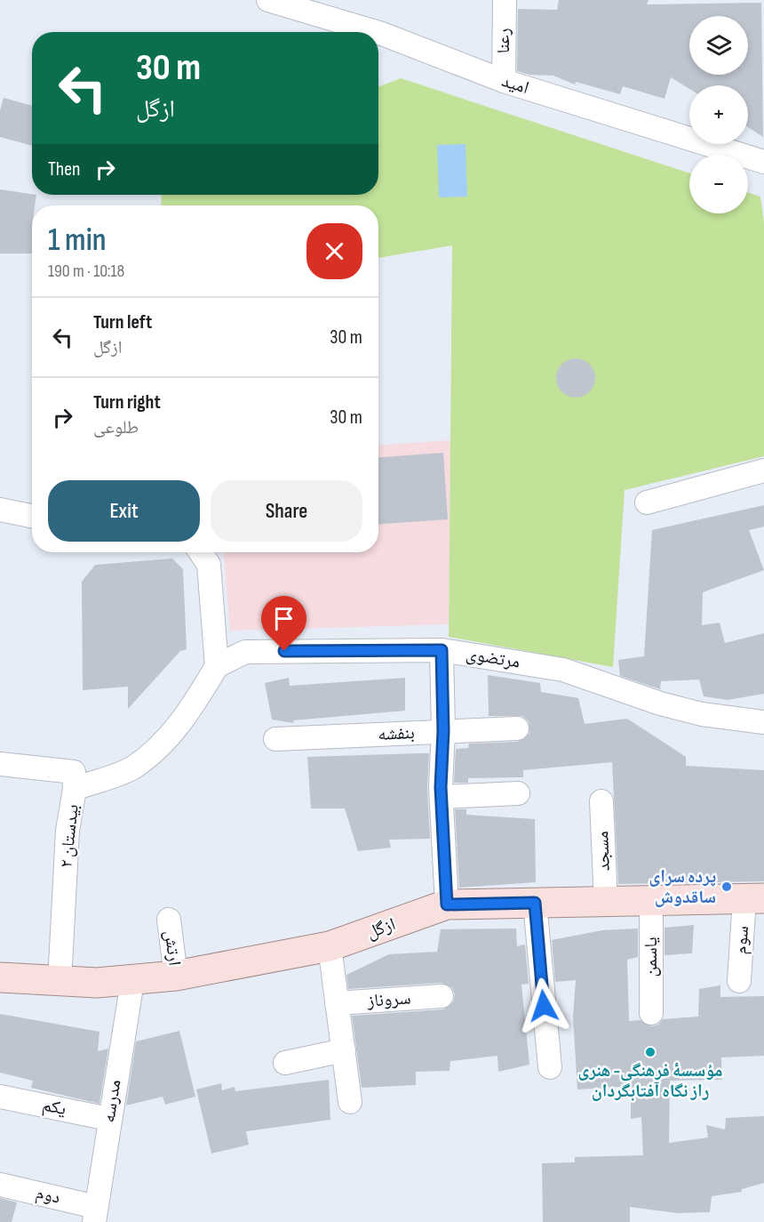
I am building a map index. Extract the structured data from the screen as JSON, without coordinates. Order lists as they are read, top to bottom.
{
  "streets": {
    "main road": ["ازگل"],
    "street": [
      "رعنا",
      "امید",
      "مرتضوی",
      "بنفشه",
      "بیدستان ۲",
      "مسجد",
      "سوم",
      "ارتش",
      "یاسمن",
      "سروناز",
      "مدرسه",
      "یکم",
      "دوم"
    ]
  },
  "crossings": [
    ["رعنا", "امید"],
    ["مرتضوی", "بیدستان ۲"],
    ["بیدستان ۲", "ازگل"],
    ["مسجد", "ازگل"],
    ["ازگل", "سوم"],
    ["ازگل", "ارتش"],
    ["ازگل", "یاسمن"],
    ["ازگل", "مدرسه"],
    ["مدرسه", "یکم"],
    ["مدرسه", "دوم"]
  ],
  "places": ["پرده سرای ساقدوش", "مؤسسۀ فرهنگی- هنری راز نگاه آفتابگردان"],
  "page": {
    "map_buttons": ["+", "−"],
    "turn": ["30 m", "ازگل"],
    "then": "Then",
    "heading": ["1 min", "190 m · 10:18"],
    "list": [
      {
        "name": "Turn left",
        "note": "ازگل",
        "value": "30 m"
      },
      {
        "name": "Turn right",
        "note": "طلوعی",
        "value": "30 m"
      }
    ],
    "buttons": ["Exit", "Share"]
  }
}
